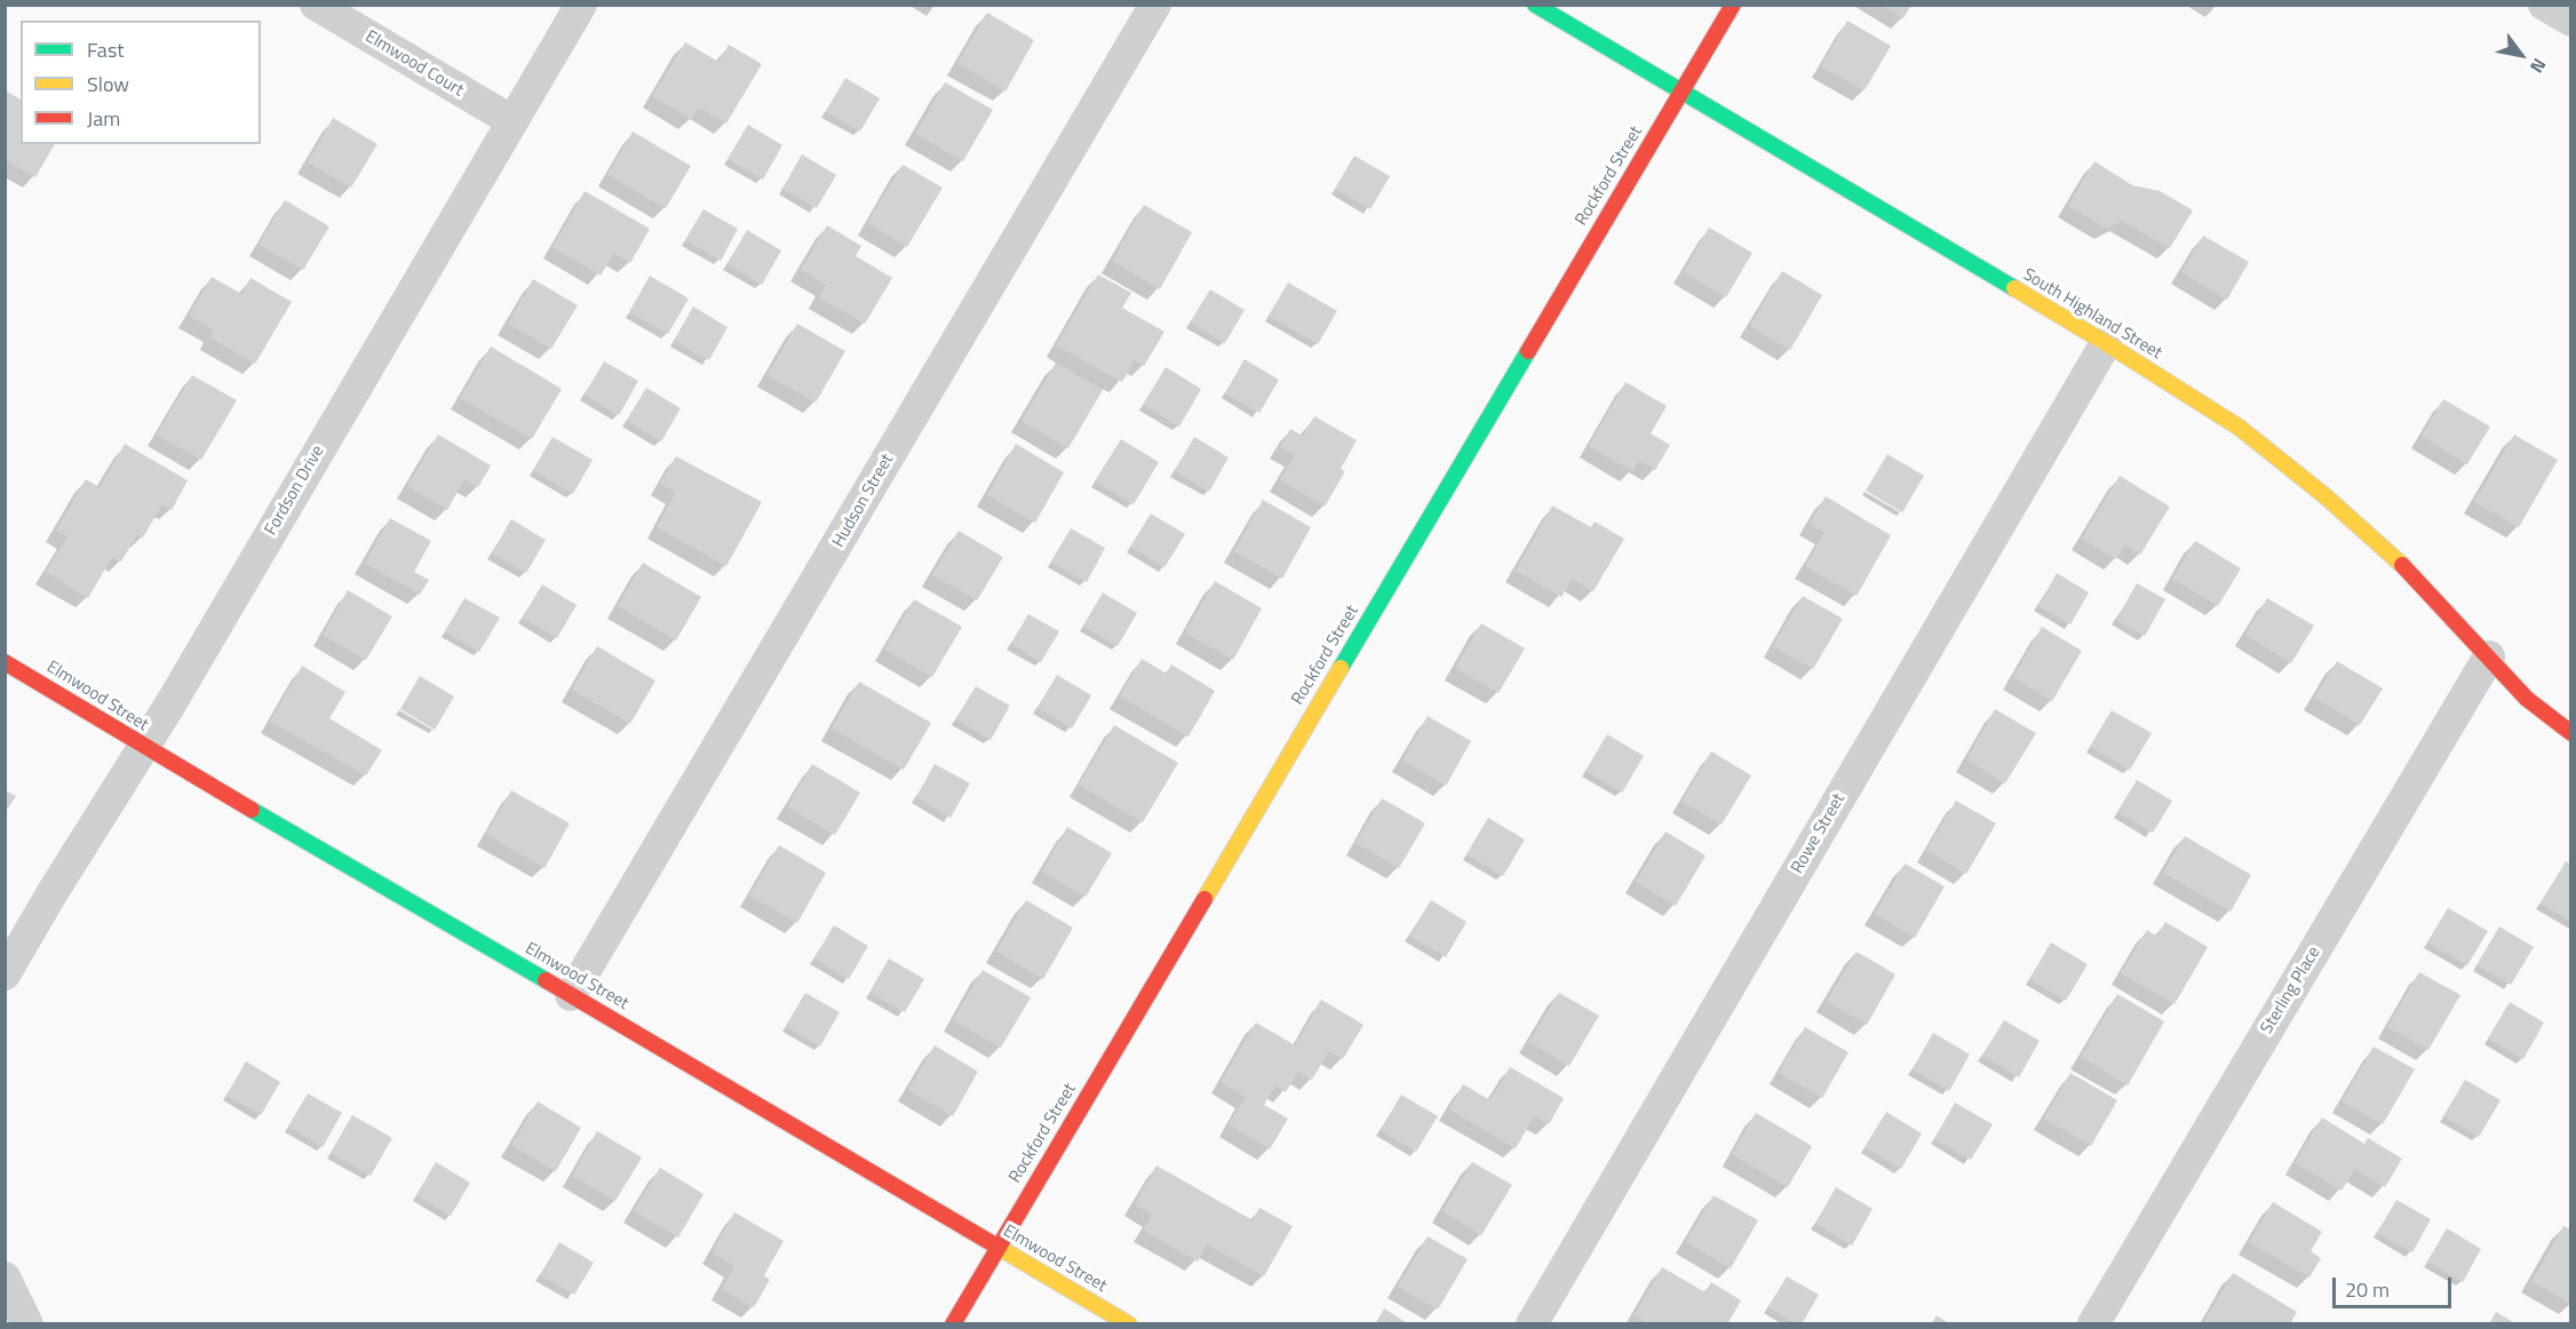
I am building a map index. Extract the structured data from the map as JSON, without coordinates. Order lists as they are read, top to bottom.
{
  "streets": {
    "street": [
      "Elmwood Court",
      "Rockford Street",
      "South Highland Street",
      "Fordson Drive",
      "Hudson Street",
      "Elmwood Street",
      "Rowe Street",
      "Sterling Place"
    ]
  },
  "crossings": [
    ["Elmwood Court", "Fordson Drive"],
    ["Rockford Street", "South Highland Street"],
    ["Rockford Street", "Elmwood Street"],
    ["South Highland Street", "Rowe Street"],
    ["South Highland Street", "Sterling Place"],
    ["Fordson Drive", "Elmwood Street"],
    ["Hudson Street", "Elmwood Street"]
  ],
  "legend": ["Fast", "Slow", "Jam"],
  "scale_bar": "20 m",
  "north": "bottom right"
}
